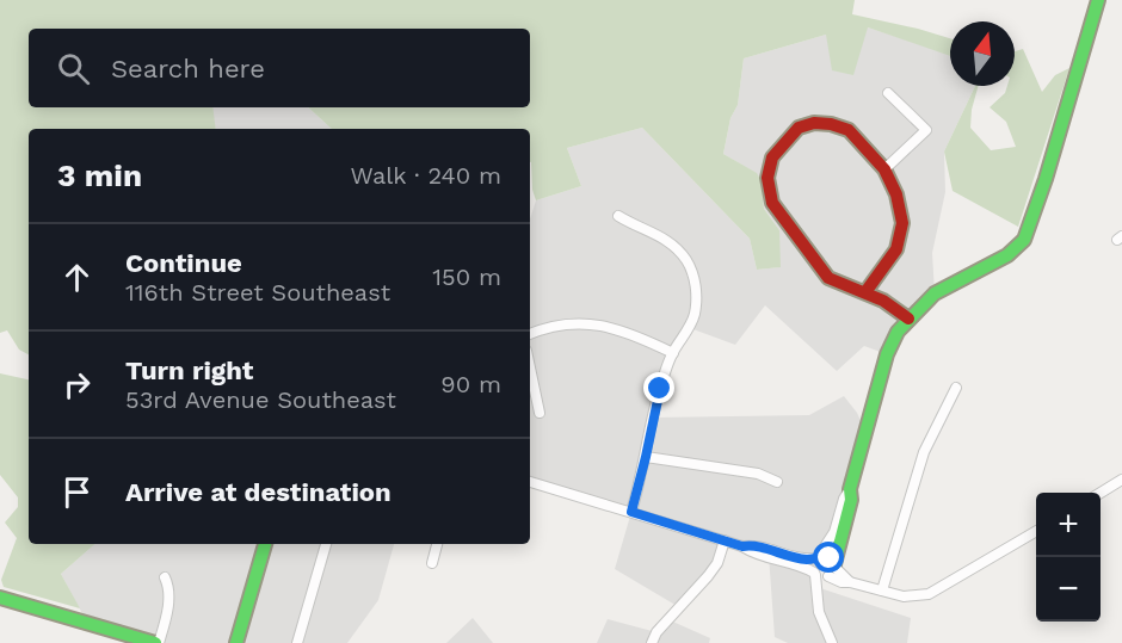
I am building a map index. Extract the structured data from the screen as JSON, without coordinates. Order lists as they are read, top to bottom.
{
  "north": "top",
  "page": {
    "search": "Search here",
    "heading": ["3 min", "Walk · 240 m"],
    "list": [
      ["Continue", "116th Street Southeast", "150 m"],
      ["Turn right", "53rd Avenue Southeast", "90 m"],
      "Arrive at destination"
    ],
    "map_buttons": ["+", "−"]
  }
}
